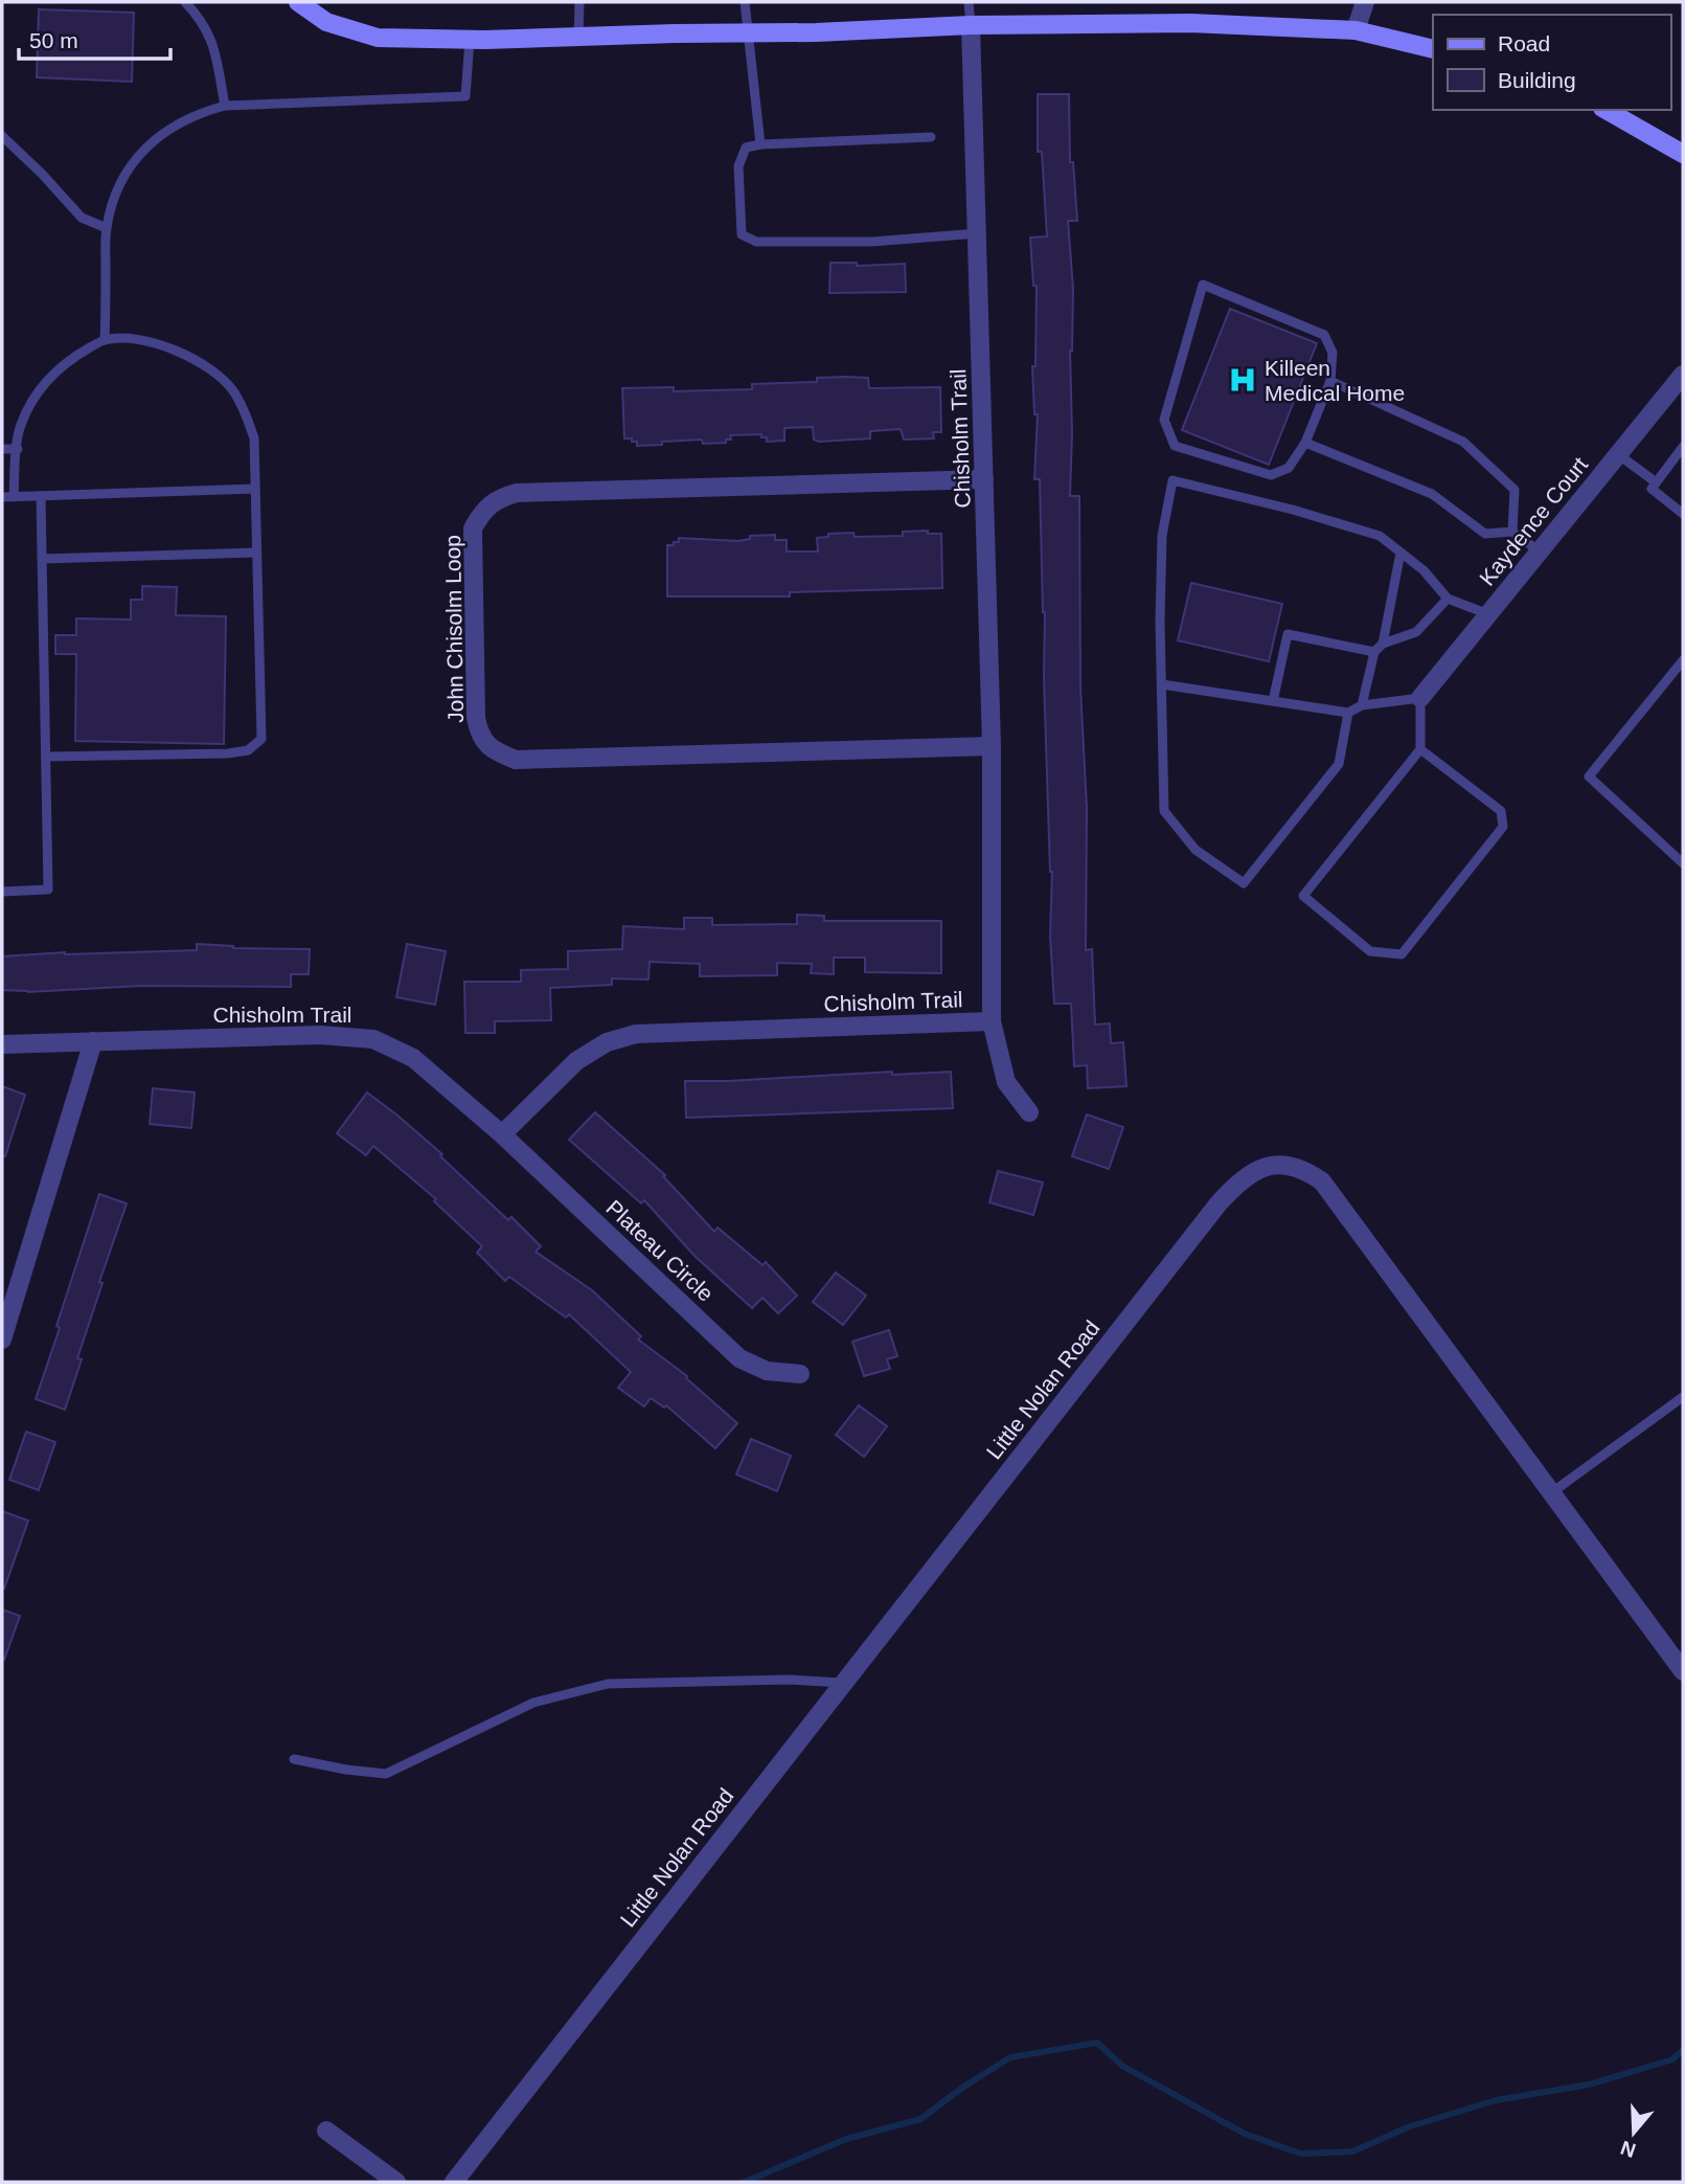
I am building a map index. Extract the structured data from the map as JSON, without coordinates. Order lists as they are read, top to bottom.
{
  "streets": {
    "street": [
      "Chisholm Trail",
      "Kaydence Court",
      "John Chisolm Loop",
      "Plateau Circle",
      "Little Nolan Road"
    ]
  },
  "crossings": [
    ["Chisholm Trail", "John Chisolm Loop"],
    ["Chisholm Trail", "Plateau Circle"]
  ],
  "places": {
    "hospital": ["Killeen Medical Home"]
  },
  "legend": ["Road", "Building"],
  "scale_bar": "50 m",
  "north": "bottom"
}
